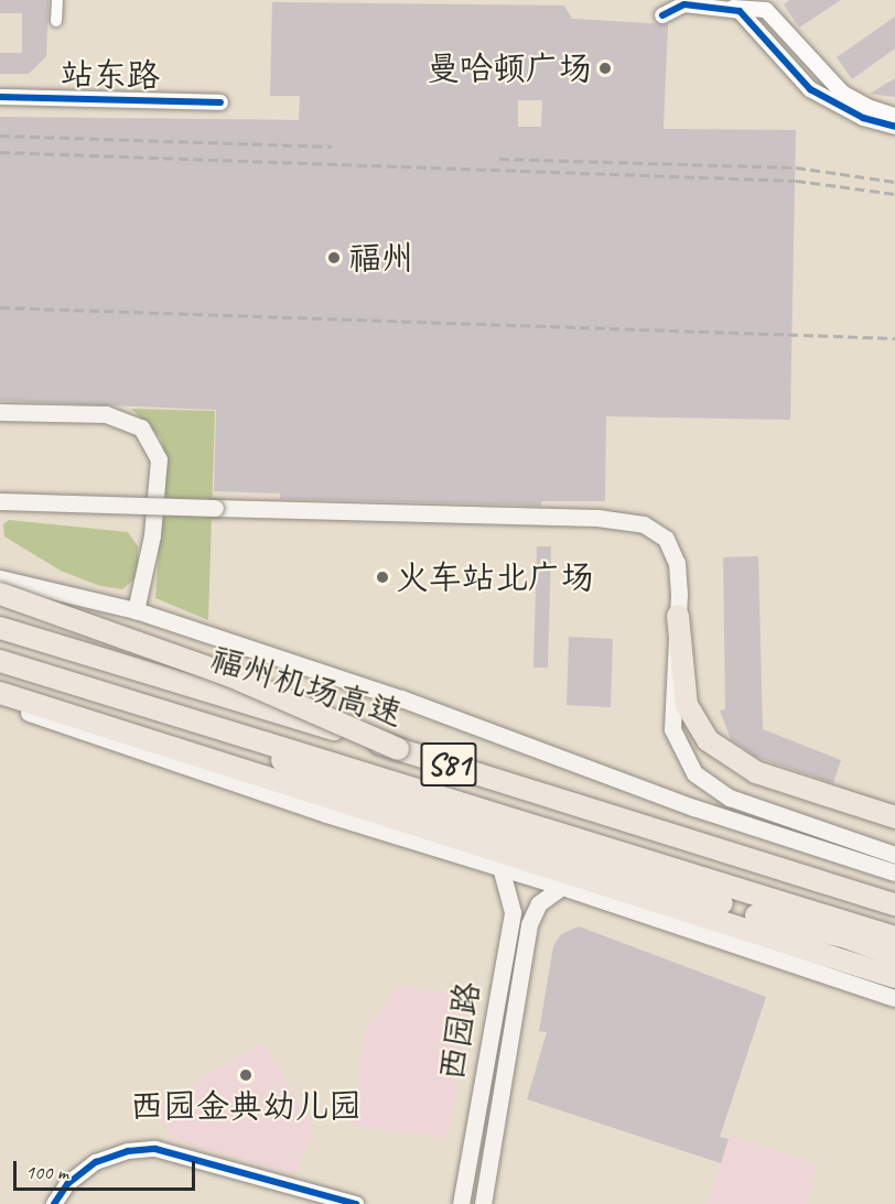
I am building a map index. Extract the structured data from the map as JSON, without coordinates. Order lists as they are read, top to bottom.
{
  "streets": {
    "highway": ["福州机场高速", "S81"],
    "main road": ["西园路"],
    "street": ["站东路"]
  },
  "places": [
    "曼哈顿广场",
    "福州",
    "火车站北广场",
    "西园金典幼儿园"
  ],
  "scale_bar": "100 m"
}
